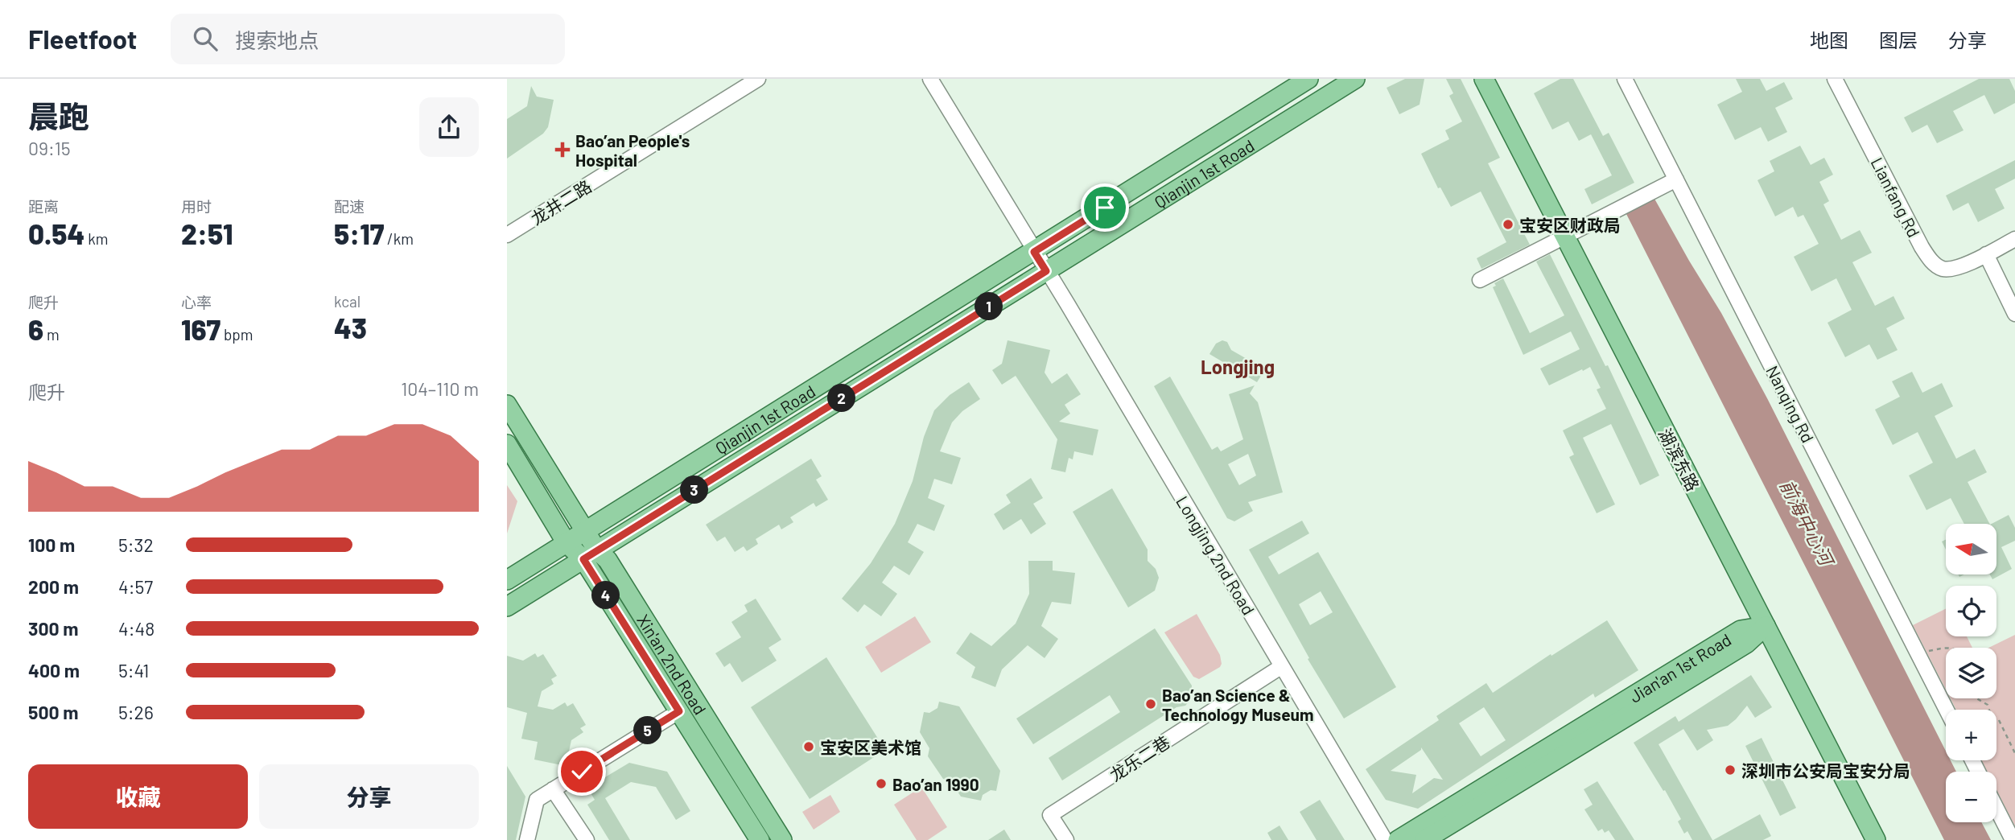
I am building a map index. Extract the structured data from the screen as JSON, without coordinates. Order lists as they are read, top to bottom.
{
  "streets": {
    "main road": [
      "Qianjin 1st Road",
      "湖滨东路",
      "Xin'an 2nd Road",
      "Jian'an 1st Road"
    ],
    "street": [
      "Lianfang Rd",
      "龙井二路",
      "Nanqing Rd",
      "Longjing 2nd Road",
      "龙乐二巷"
    ]
  },
  "crossings": [
    ["Qianjin 1st Road", "Longjing 2nd Road"],
    ["Qianjin 1st Road", "Xin'an 2nd Road"],
    ["湖滨东路", "Jian'an 1st Road"],
    ["Longjing 2nd Road", "龙乐二巷"]
  ],
  "districts": ["Longjing"],
  "water": ["前海中心河"],
  "places": {
    "health": ["Bao’an People's Hospital"],
    "other": [
      "宝安区财政局",
      "Bao’an Science & Technology Museum",
      "宝安区美术馆",
      "深圳市公安局宝安分局",
      "Bao’an 1990"
    ]
  },
  "north": "left",
  "page": {
    "header": "Fleetfoot",
    "search": "搜索地点",
    "nav": ["地图", "图层", "分享"],
    "heading": ["晨跑", "09:15"],
    "stats": [
      ["距离", "0.54 km"],
      ["用时", "2:51"],
      ["配速", "5:17 /km"],
      ["爬升", "6 m"],
      ["心率", "167 bpm"],
      ["kcal", "43"]
    ],
    "pins": [
      "1",
      "2",
      "3",
      "4",
      "5"
    ],
    "chart": ["爬升", "104–110 m"],
    "list": [
      {
        "name": "100 m",
        "note": "5:32"
      },
      {
        "name": "200 m",
        "note": "4:57"
      },
      {
        "name": "300 m",
        "note": "4:48"
      },
      {
        "name": "400 m",
        "note": "5:41"
      },
      {
        "name": "500 m",
        "note": "5:26"
      }
    ],
    "map_buttons": ["+", "−"],
    "buttons": ["收藏", "分享"]
  }
}
